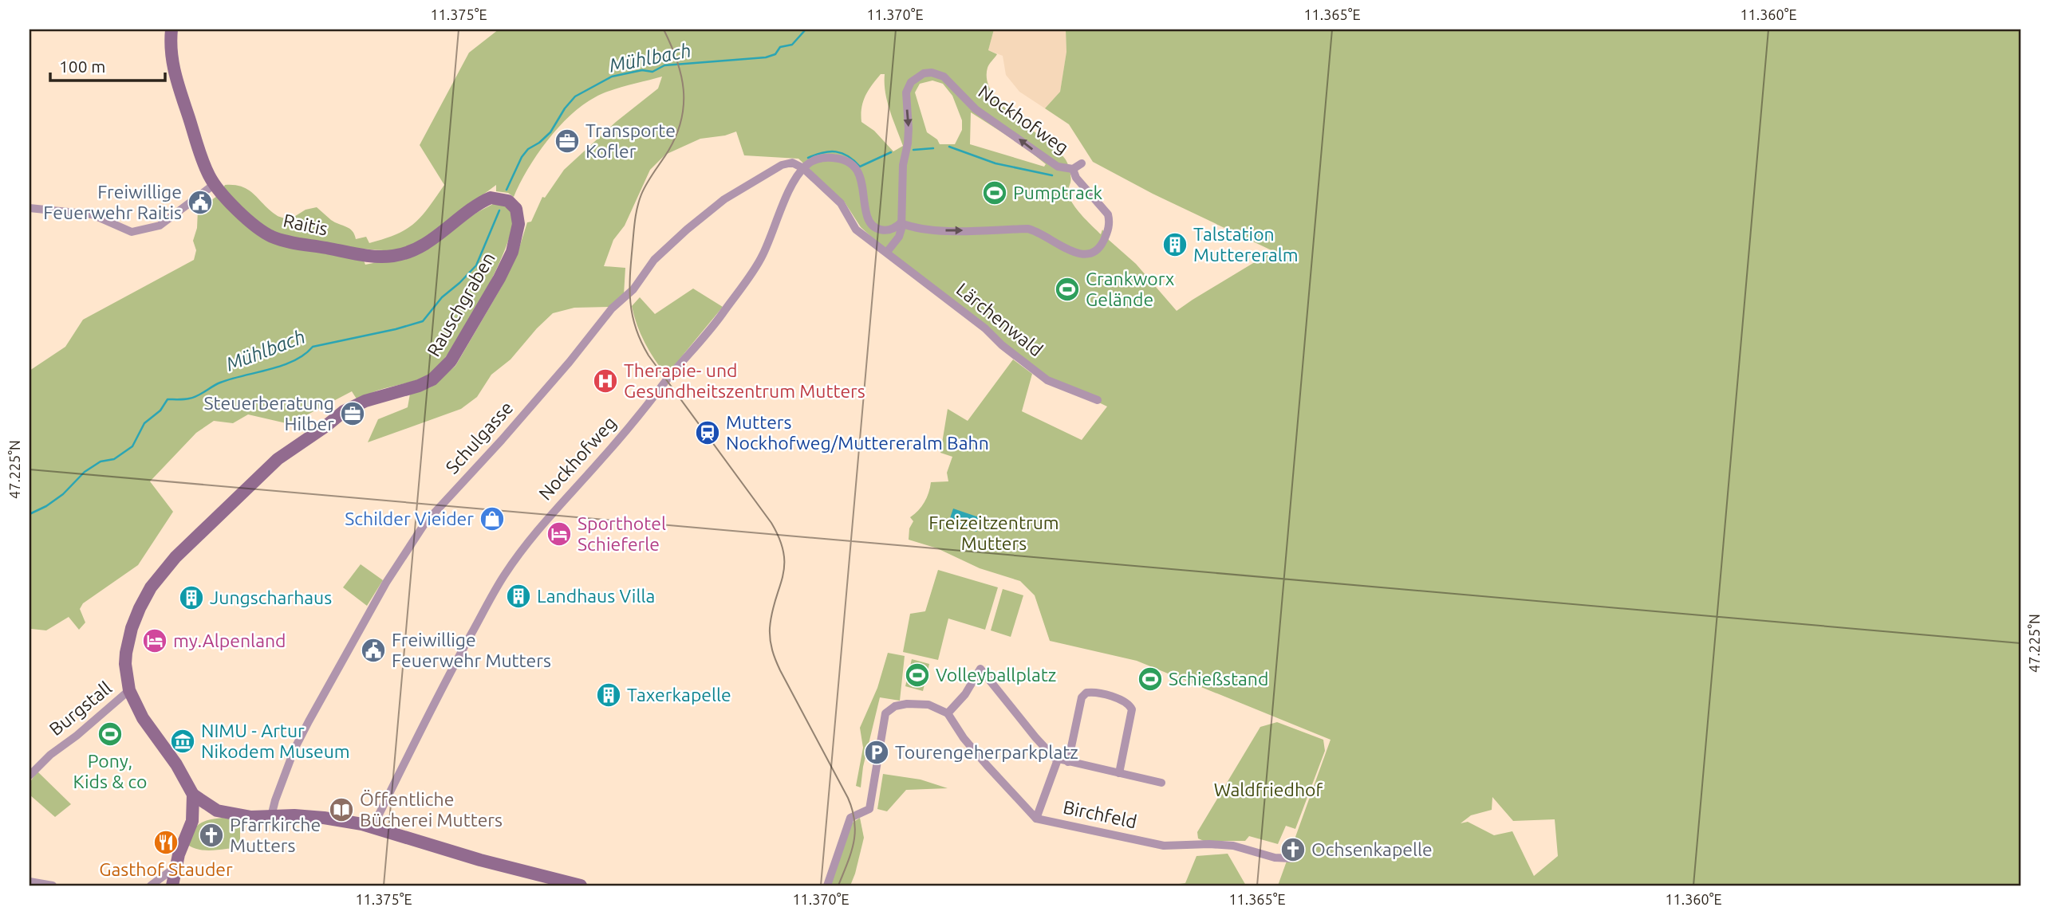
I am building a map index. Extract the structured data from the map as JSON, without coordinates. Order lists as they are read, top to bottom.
{
  "streets": {
    "street": [
      "Nockhofweg",
      "Raitis",
      "Rauschgraben",
      "Lärchenwald",
      "Schulgasse",
      "Burgstall",
      "Birchfeld"
    ]
  },
  "crossings": [
    ["Nockhofweg", "Lärchenwald"],
    ["Nockhofweg", "Schulgasse"],
    ["Raitis", "Rauschgraben"],
    ["Rauschgraben", "Burgstall"],
    ["Lärchenwald", "Schulgasse"]
  ],
  "water": ["Mühlbach"],
  "parks": ["Freizeitzentrum Mutters", "Waldfriedhof"],
  "places": {
    "office": ["Transporte Kofler", "Steuerberatung Hilber"],
    "sports": [
      "Pumptrack",
      "Crankworx Gelände",
      "Volleyballplatz",
      "Schießstand",
      "Pony, Kids & co"
    ],
    "public building": ["Freiwillige Feuerwehr Raitis", "Freiwillige Feuerwehr Mutters"],
    "building": [
      "Talstation Muttereralm",
      "Landhaus Villa",
      "Jungscharhaus",
      "Taxerkapelle"
    ],
    "hospital": ["Therapie- und Gesundheitszentrum Mutters"],
    "station": ["Mutters Nockhofweg/Muttereralm Bahn"],
    "shop": ["Schilder Vieider"],
    "hotel": ["Sporthotel Schieferle", "my.Alpenland"],
    "museum": ["NIMU - Artur Nikodem Museum"],
    "parking": ["Tourengeherparkplatz"],
    "library": ["Öffentliche Bücherei Mutters"],
    "church": ["Pfarrkirche Mutters", "Ochsenkapelle"],
    "restaurant": ["Gasthof Stauder"]
  },
  "scale_bar": "100 m",
  "coordinates": [
    "11.375°E",
    "11.370°E",
    "11.365°E",
    "11.360°E",
    "47.225°N"
  ]
}
